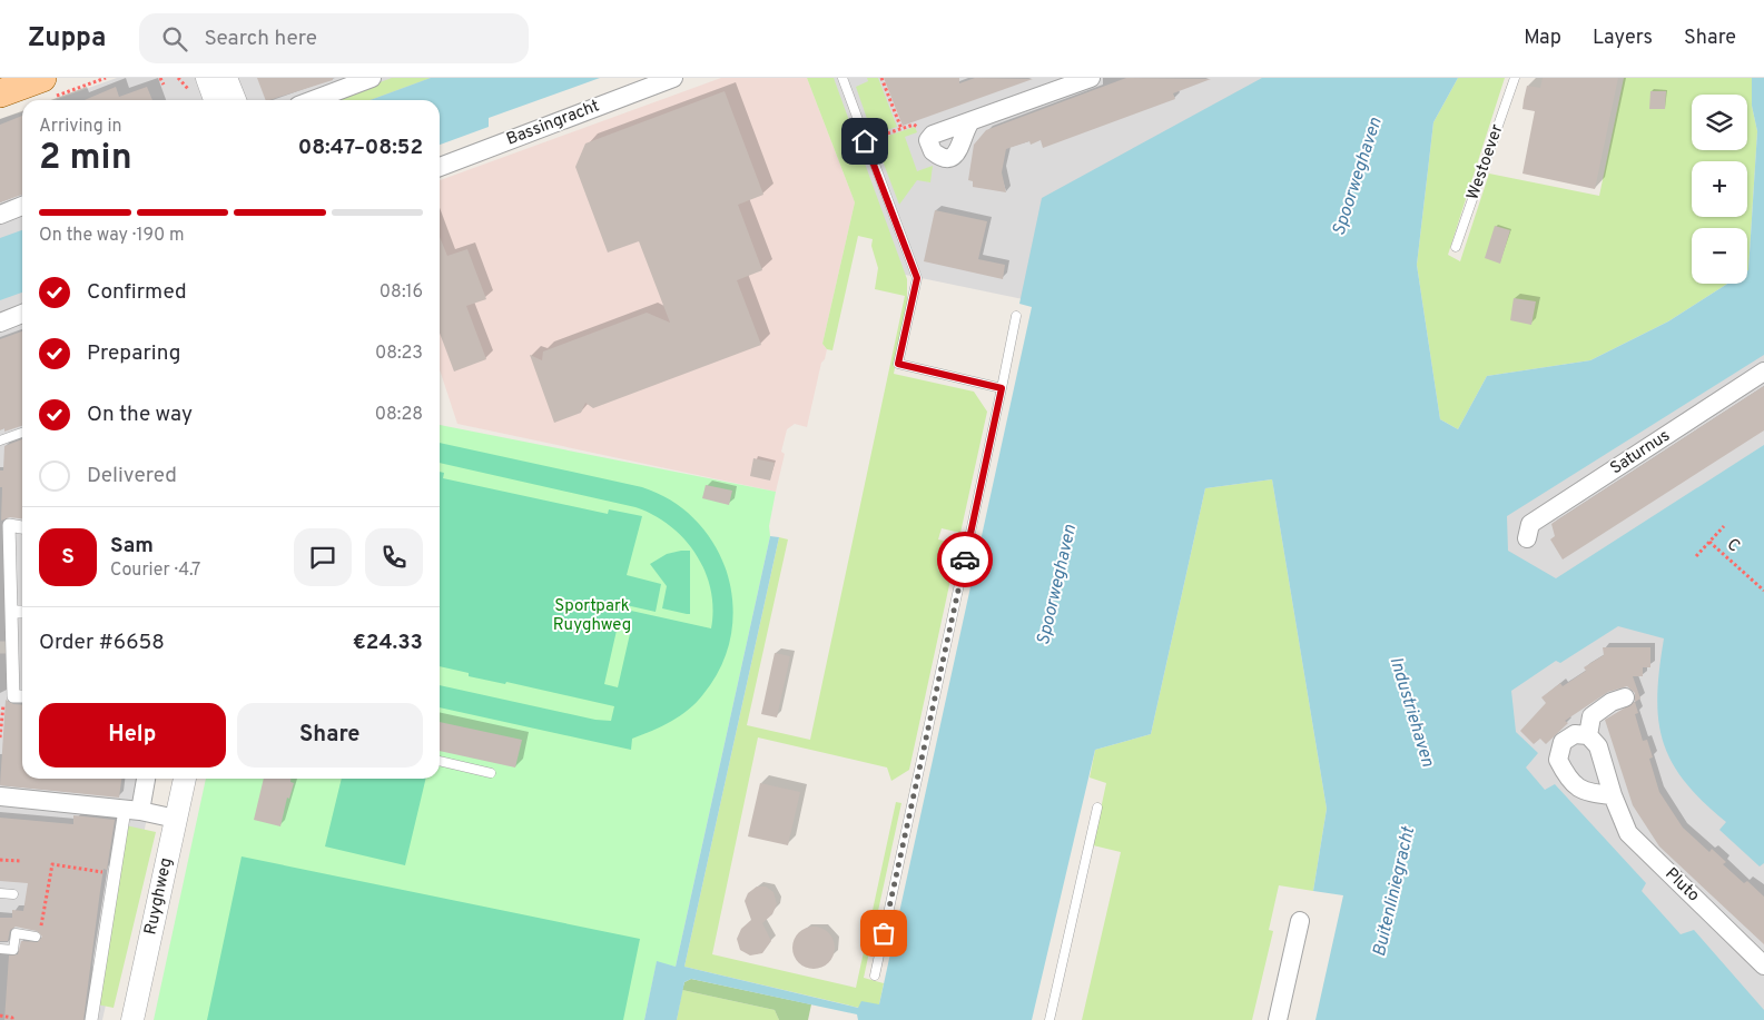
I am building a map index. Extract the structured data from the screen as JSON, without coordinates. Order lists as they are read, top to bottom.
{
  "streets": {
    "street": [
      "Bassingracht",
      "Saturnus",
      "Pluto",
      "Ruyghweg"
    ],
    "lane": ["Westoever"],
    "path": ["C"]
  },
  "water": ["Spoorweghaven", "Industriehaven", "Buitenliniegracht"],
  "parks": ["Sportpark Ruyghweg"],
  "page": {
    "header": "Zuppa",
    "search": "Search here",
    "nav": ["Map", "Layers", "Share"],
    "map_buttons": ["+", "−"],
    "heading": ["2 min", "Arriving in", "08:47–08:52"],
    "panel": [
      "Sam",
      "Courier · 4.7",
      "Order #6658",
      "€24.33"
    ],
    "bar": "On the way · 190 m",
    "list": [
      ["Confirmed", "08:16"],
      ["Preparing", "08:23"],
      ["On the way", "08:28"],
      "Delivered"
    ],
    "round": "S",
    "buttons": ["Help", "Share"]
  }
}
